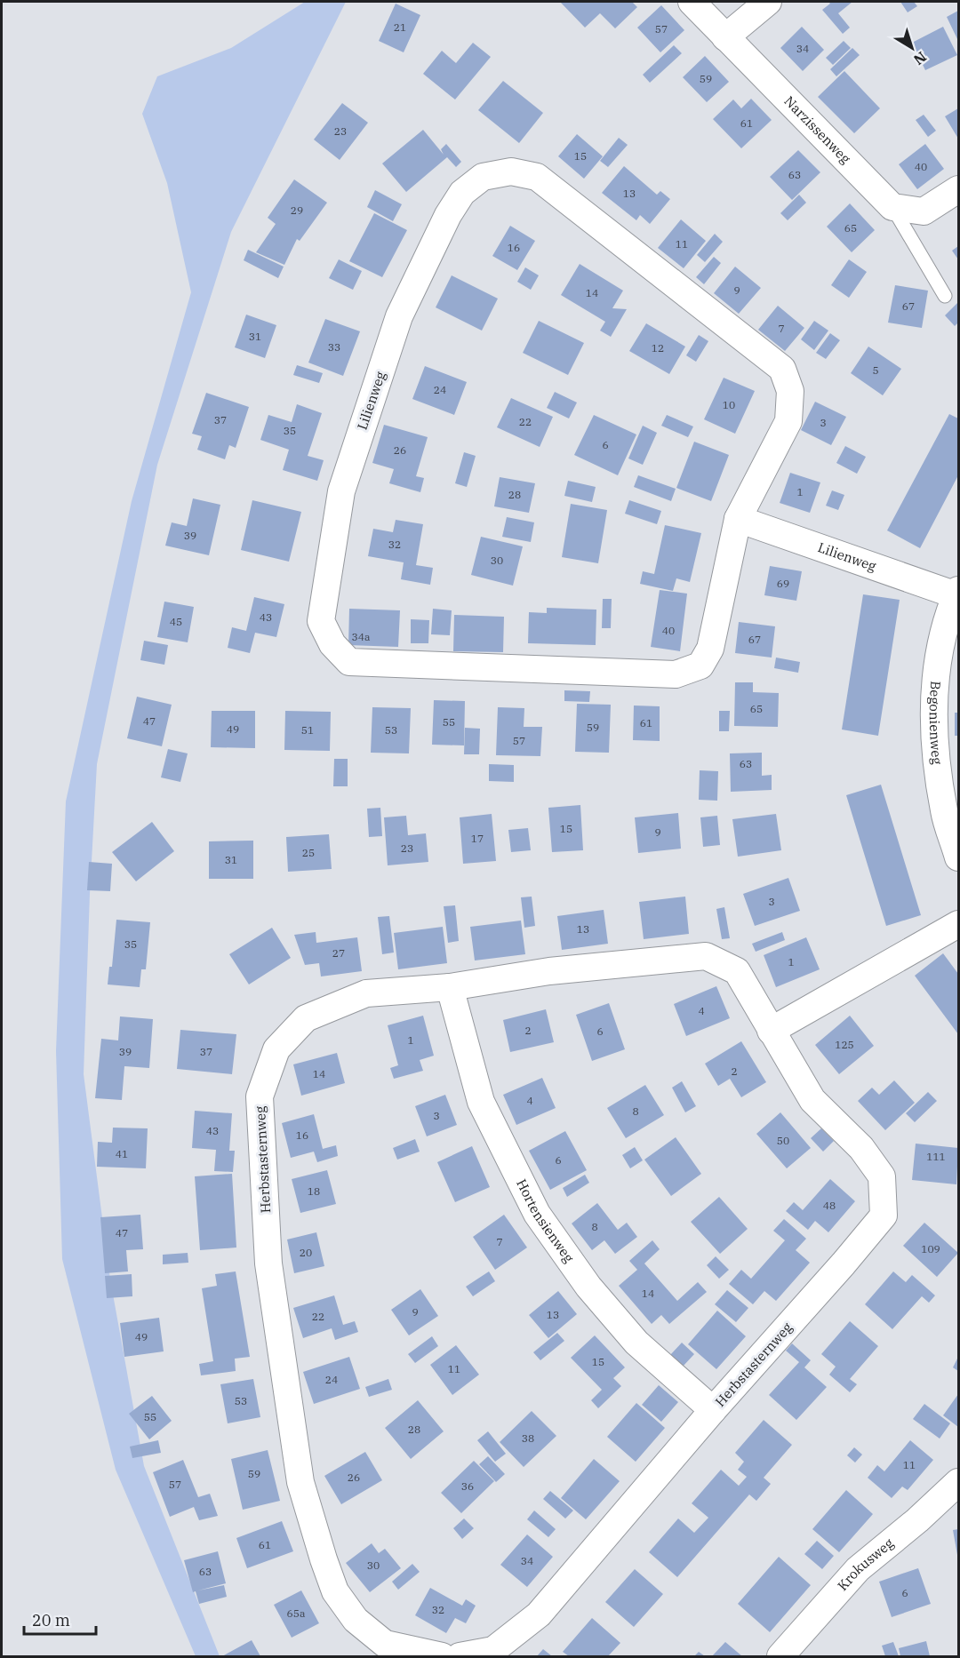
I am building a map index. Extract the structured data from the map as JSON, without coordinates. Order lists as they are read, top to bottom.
{
  "streets": {
    "street": [
      "Narzissenweg",
      "Lilienweg",
      "Begonienweg",
      "Herbstasternweg",
      "Hortensienweg",
      "Krokusweg"
    ]
  },
  "crossings": [
    ["Lilienweg", "Begonienweg"],
    ["Herbstasternweg", "Hortensienweg"]
  ],
  "house_numbers": [
    "21",
    "57",
    "34",
    "59",
    "61",
    "23",
    "15",
    "40",
    "63",
    "13",
    "29",
    "65",
    "11",
    "16",
    "9",
    "14",
    "67",
    "7",
    "31",
    "33",
    "12",
    "5",
    "24",
    "10",
    "37",
    "22",
    "3",
    "35",
    "6",
    "26",
    "1",
    "28",
    "39",
    "32",
    "30",
    "69",
    "43",
    "45",
    "40",
    "34a",
    "67",
    "65",
    "47",
    "55",
    "61",
    "59",
    "49",
    "51",
    "53",
    "57",
    "63",
    "15",
    "9",
    "17",
    "23",
    "25",
    "31",
    "3",
    "13",
    "35",
    "27",
    "1",
    "4",
    "2",
    "6",
    "1",
    "125",
    "39",
    "37",
    "2",
    "14",
    "4",
    "8",
    "3",
    "43",
    "16",
    "50",
    "41",
    "111",
    "6",
    "18",
    "48",
    "8",
    "47",
    "7",
    "109",
    "20",
    "14",
    "9",
    "13",
    "22",
    "49",
    "15",
    "11",
    "24",
    "53",
    "55",
    "28",
    "38",
    "11",
    "59",
    "26",
    "57",
    "36",
    "61",
    "34",
    "30",
    "63",
    "6",
    "32",
    "65a"
  ],
  "scale_bar": "20 m",
  "north": "bottom right"
}
